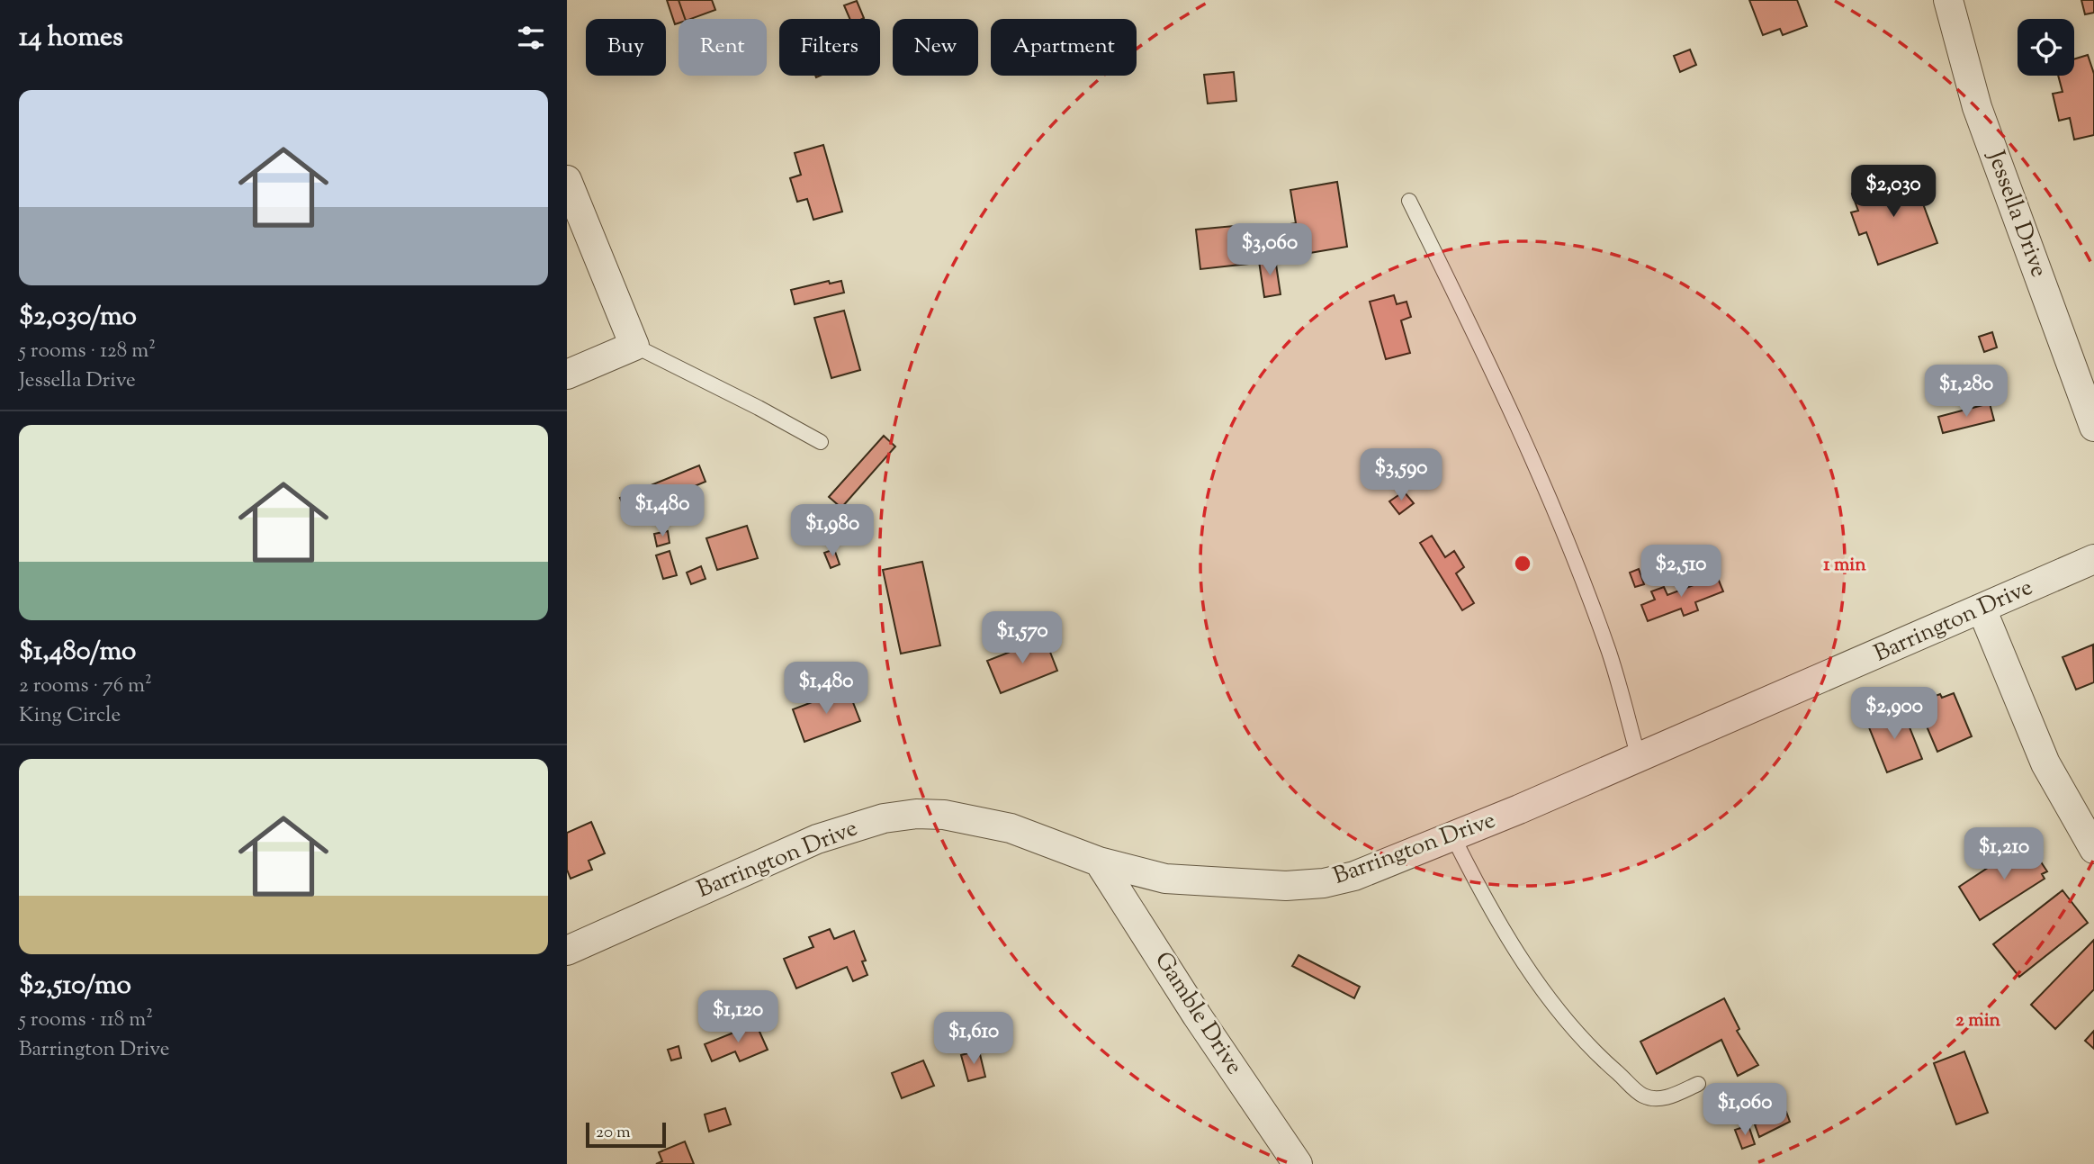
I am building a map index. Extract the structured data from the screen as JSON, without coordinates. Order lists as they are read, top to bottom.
{
  "streets": {
    "street": ["Jessella Drive", "Barrington Drive", "Gamble Drive"]
  },
  "crossings": [
    ["Barrington Drive", "Gamble Drive"]
  ],
  "scale_bar": "20 m",
  "page": {
    "heading": "14 homes",
    "chip": [
      "Buy",
      "Rent",
      "Filters",
      "New",
      "Apartment"
    ],
    "list": [
      {
        "name": "$2,030/mo",
        "note": "5 rooms · 128 m² · Jessella Drive"
      },
      {
        "name": "$1,480/mo",
        "note": "2 rooms · 76 m² · King Circle"
      },
      {
        "name": "$2,510/mo",
        "note": "5 rooms · 118 m² · Barrington Drive"
      }
    ],
    "price": [
      "$2,030",
      "$3,060",
      "$1,280",
      "$3,590",
      "$1,480",
      "$1,980",
      "$2,510",
      "$1,570",
      "$1,480",
      "$2,900",
      "$1,210",
      "$1,120",
      "$1,610",
      "$1,060"
    ],
    "scale": "20 m"
  },
  "rings": ["1 min", "2 min"]
}
